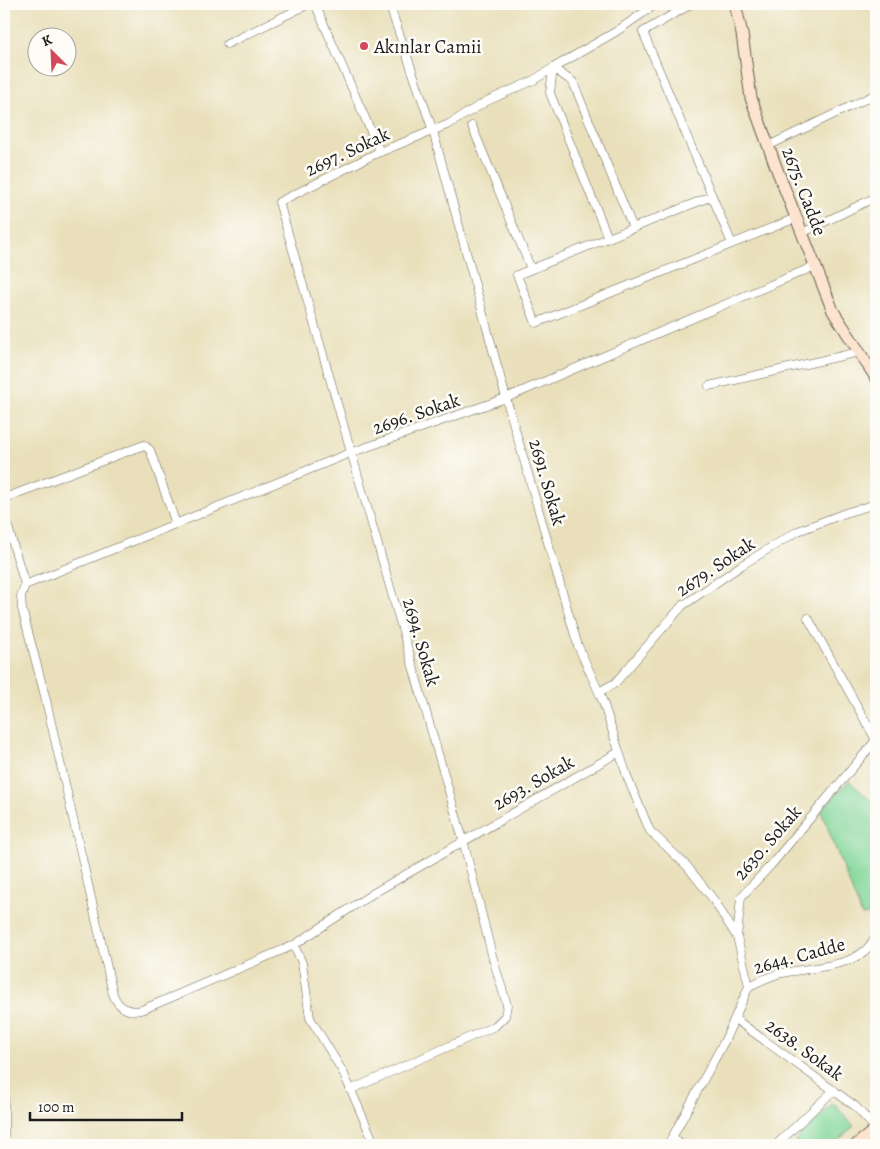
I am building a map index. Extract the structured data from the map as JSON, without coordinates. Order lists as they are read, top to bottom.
{
  "streets": {
    "street": [
      "2697. Sokak",
      "2675. Cadde",
      "2696. Sokak",
      "2691. Sokak",
      "2679. Sokak",
      "2694. Sokak",
      "2693. Sokak",
      "2630. Sokak",
      "2644. Cadde",
      "2638. Sokak"
    ]
  },
  "crossings": [
    ["2697. Sokak", "2696. Sokak"],
    ["2697. Sokak", "2691. Sokak"],
    ["2697. Sokak", "2694. Sokak"],
    ["2675. Cadde", "2696. Sokak"],
    ["2696. Sokak", "2691. Sokak"],
    ["2696. Sokak", "2694. Sokak"],
    ["2696. Sokak", "2693. Sokak"],
    ["2691. Sokak", "2679. Sokak"],
    ["2691. Sokak", "2693. Sokak"],
    ["2691. Sokak", "2630. Sokak"],
    ["2694. Sokak", "2693. Sokak"],
    ["2630. Sokak", "2644. Cadde"]
  ],
  "places": ["Akınlar Camii"],
  "scale_bar": "100 m",
  "north": "top left"
}
